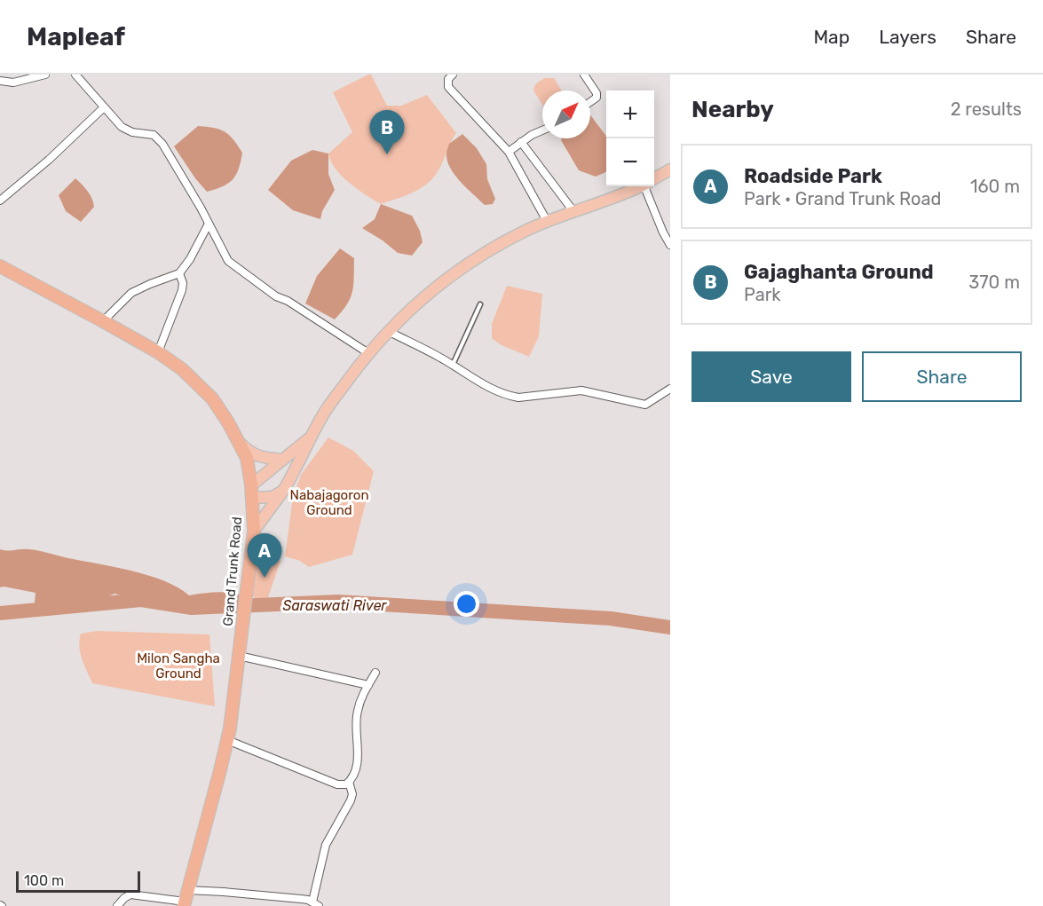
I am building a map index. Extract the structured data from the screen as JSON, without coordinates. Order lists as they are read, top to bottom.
{
  "streets": {
    "highway": ["Grand Trunk Road"]
  },
  "water": ["Saraswati River"],
  "parks": ["Nabajagoron Ground", "Milon Sangha Ground"],
  "scale_bar": "100 m",
  "north": "top right",
  "page": {
    "header": "Mapleaf",
    "nav": ["Map", "Layers", "Share"],
    "heading": ["Nearby", "2 results"],
    "map_buttons": ["+", "−"],
    "pins": ["B", "A"],
    "list": [
      {
        "mark": "A",
        "name": "Roadside Park",
        "note": "Park · Grand Trunk Road",
        "value": "160 m"
      },
      {
        "mark": "B",
        "name": "Gajaghanta Ground",
        "note": "Park",
        "value": "370 m"
      }
    ],
    "buttons": ["Save", "Share"],
    "scale": "100 m"
  }
}
